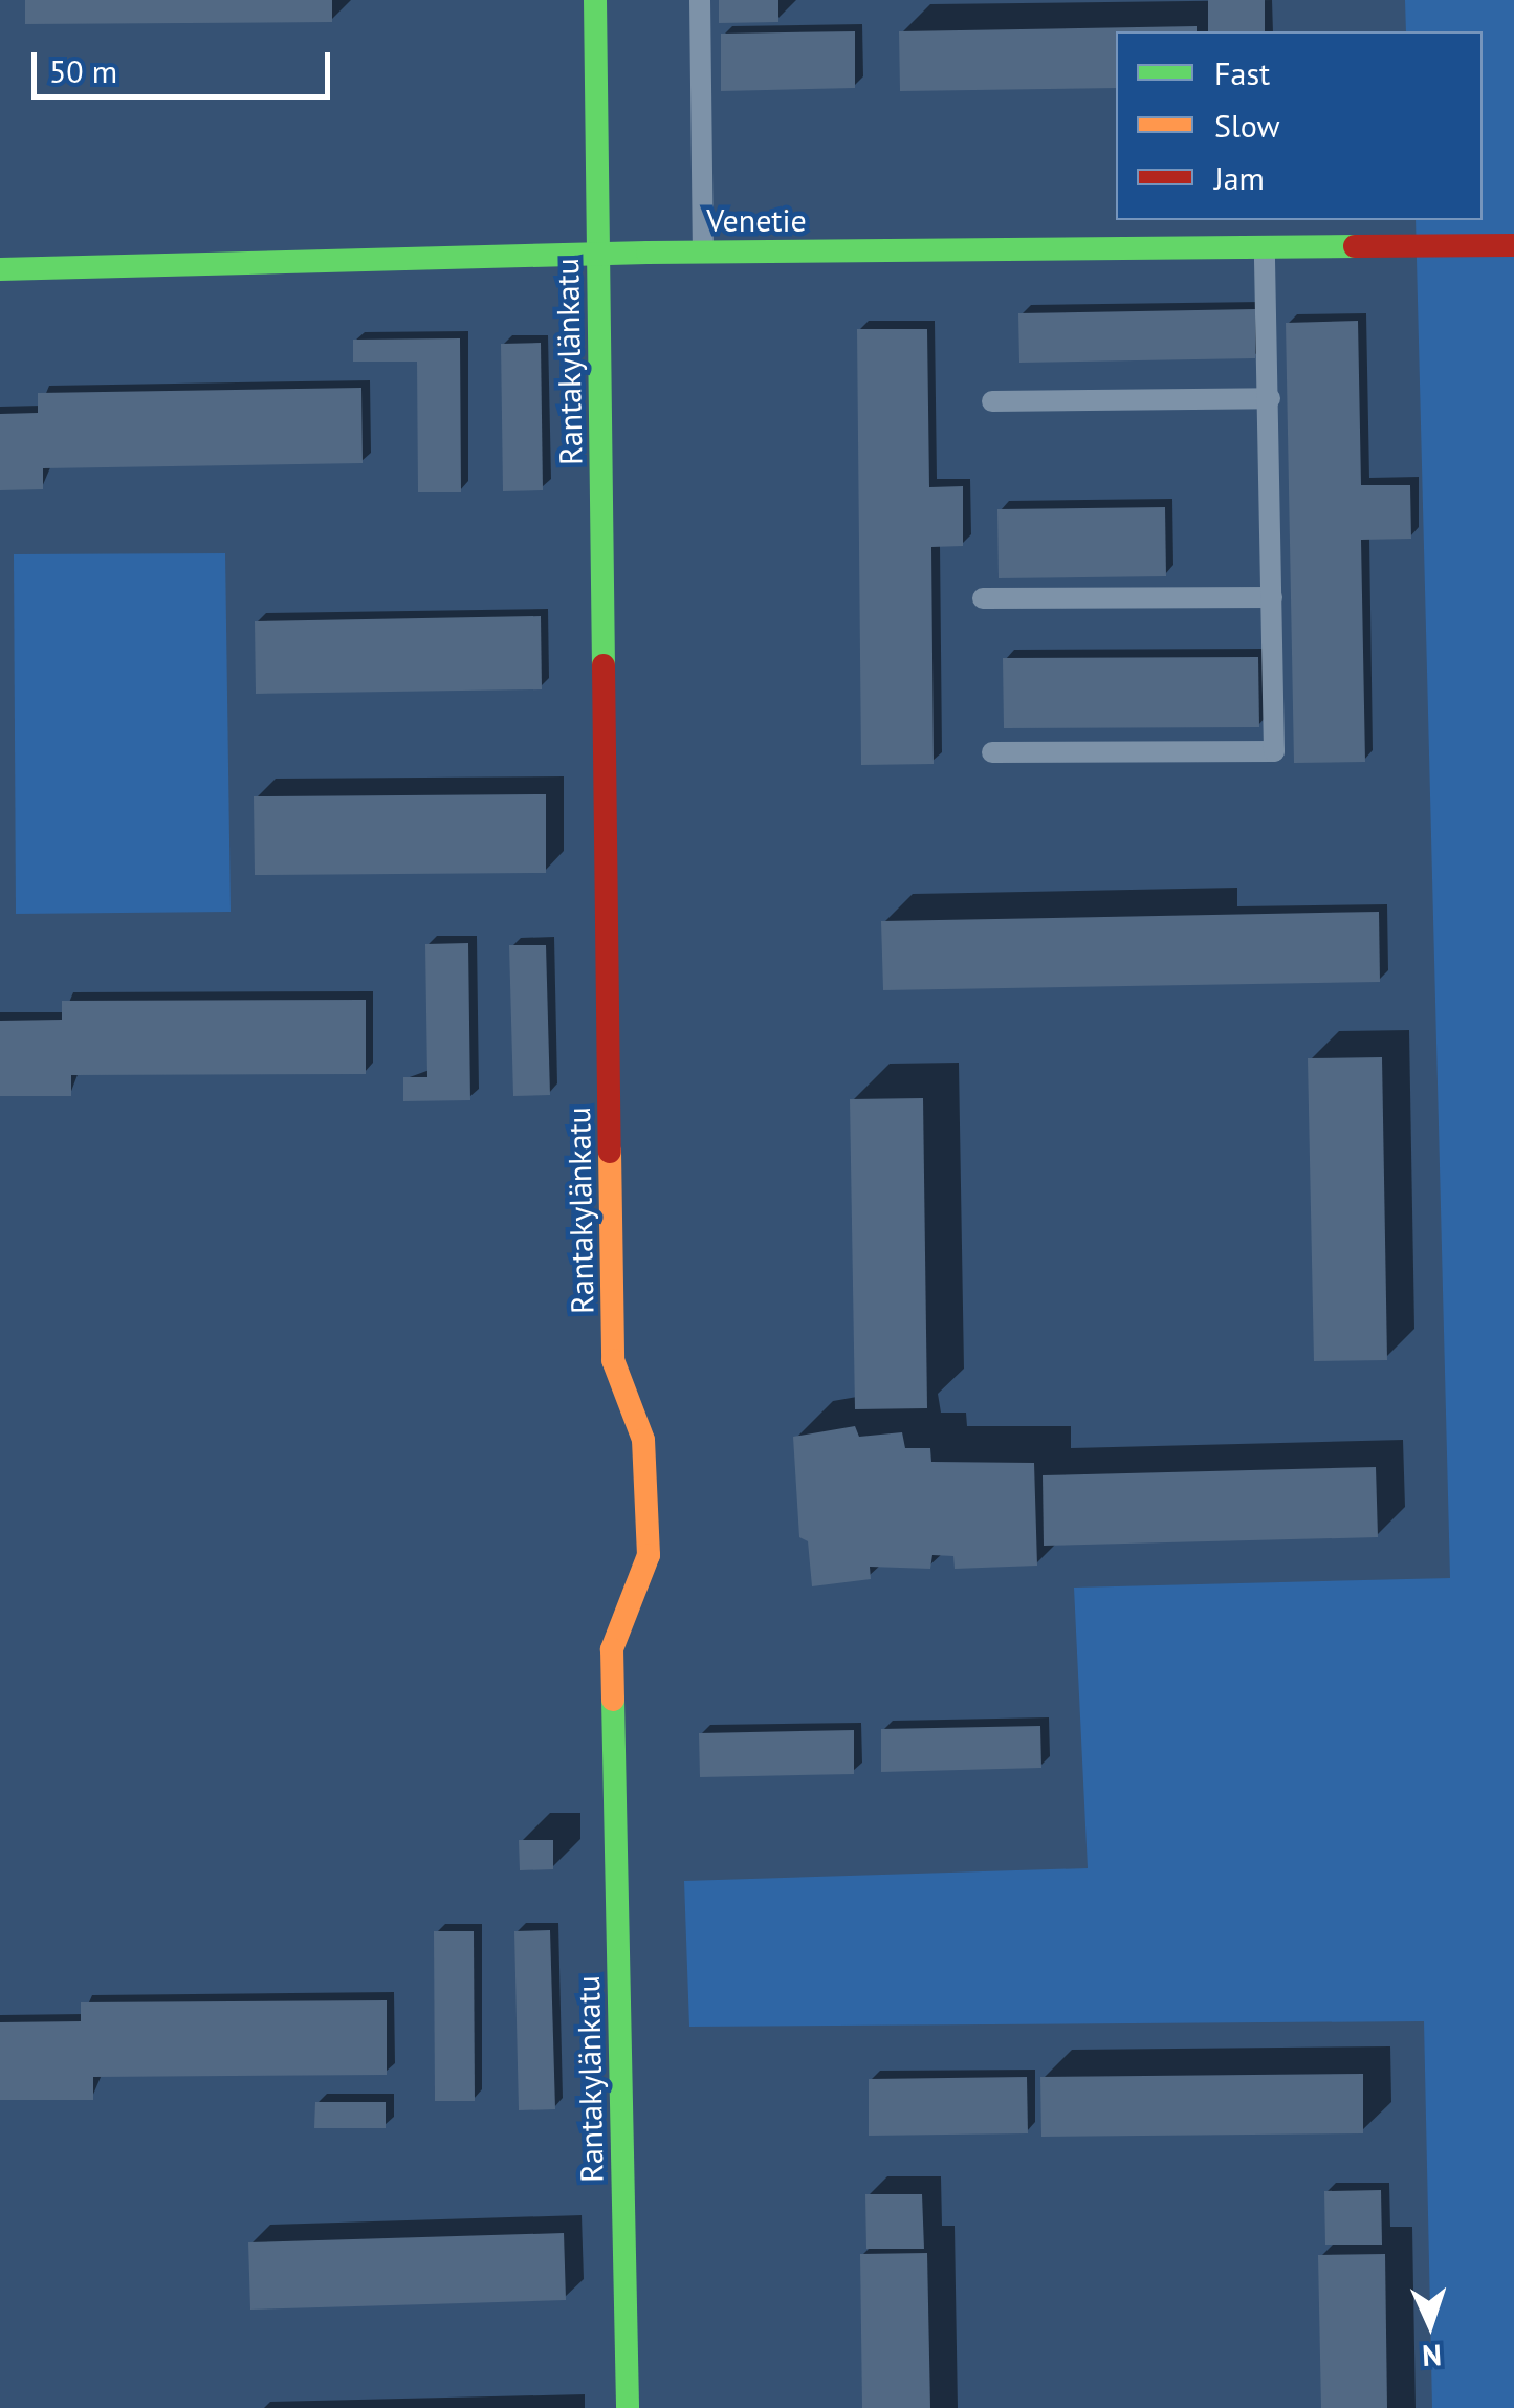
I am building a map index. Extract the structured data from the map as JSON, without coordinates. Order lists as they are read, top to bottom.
{
  "streets": {
    "street": ["Venetie", "Rantakylänkatu"]
  },
  "crossings": [
    ["Venetie", "Rantakylänkatu"]
  ],
  "legend": ["Fast", "Slow", "Jam"],
  "scale_bar": "50 m",
  "north": "bottom"
}
